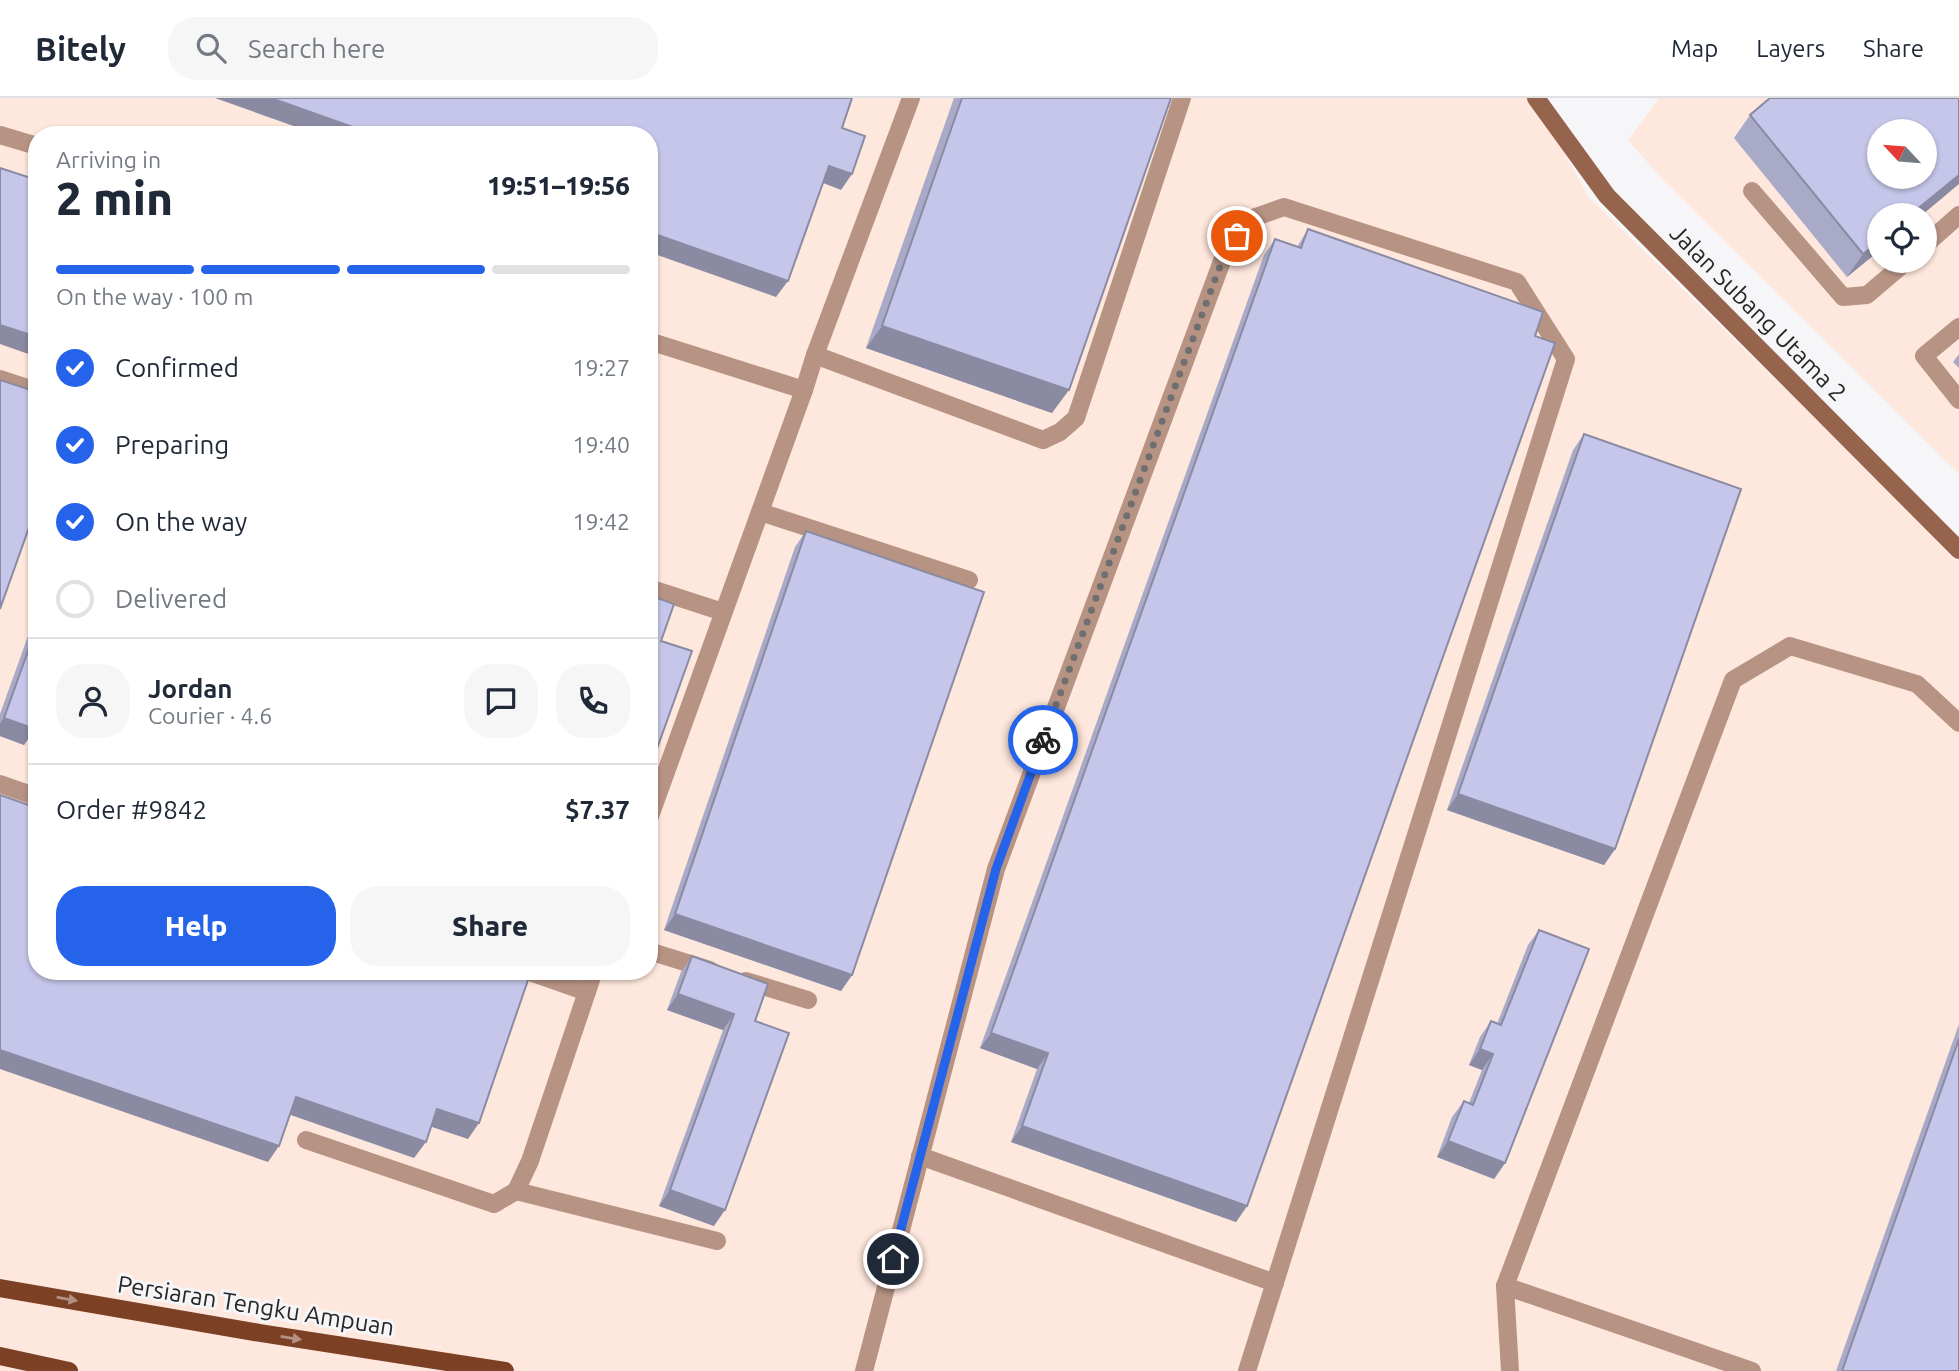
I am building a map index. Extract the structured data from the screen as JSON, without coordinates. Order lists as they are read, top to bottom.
{
  "streets": {
    "main road": ["Jalan Subang Utama 2", "Persiaran Tengku Ampuan"]
  },
  "one_way": ["Persiaran Tengku Ampuan"],
  "north": "top left",
  "page": {
    "header": "Bitely",
    "search": "Search here",
    "nav": ["Map", "Layers", "Share"],
    "heading": ["2 min", "Arriving in", "19:51–19:56"],
    "panel": [
      "Jordan",
      "Courier · 4.6",
      "Order #9842",
      "$7.37"
    ],
    "bar": "On the way · 100 m",
    "list": [
      ["Confirmed", "19:27"],
      ["Preparing", "19:40"],
      ["On the way", "19:42"],
      "Delivered"
    ],
    "buttons": ["Help", "Share"]
  }
}
